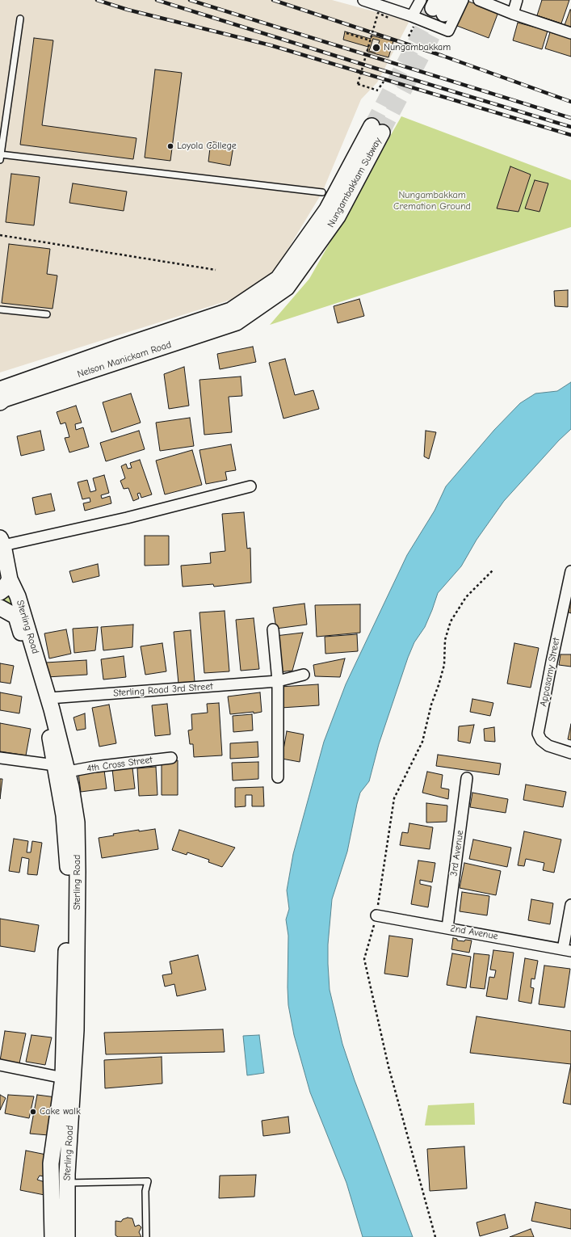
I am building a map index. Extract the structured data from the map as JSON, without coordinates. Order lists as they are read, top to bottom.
{
  "streets": {
    "main road": ["Nungambakkam Subway", "Nelson Manickam Road", "Sterling Road"],
    "street": [
      "Appasamy Street",
      "Sterling Road 3rd Street",
      "4th Cross Street",
      "3rd Avenue",
      "2nd Avenue"
    ]
  },
  "crossings": [
    ["Nungambakkam Subway", "Nelson Manickam Road"],
    ["Sterling Road", "Sterling Road 3rd Street"],
    ["Sterling Road", "4th Cross Street"],
    ["3rd Avenue", "2nd Avenue"]
  ],
  "parks": ["Nungambakkam Cremation Ground"],
  "places": ["Nungambakkam", "Loyola College", "Cake walk"]
}
